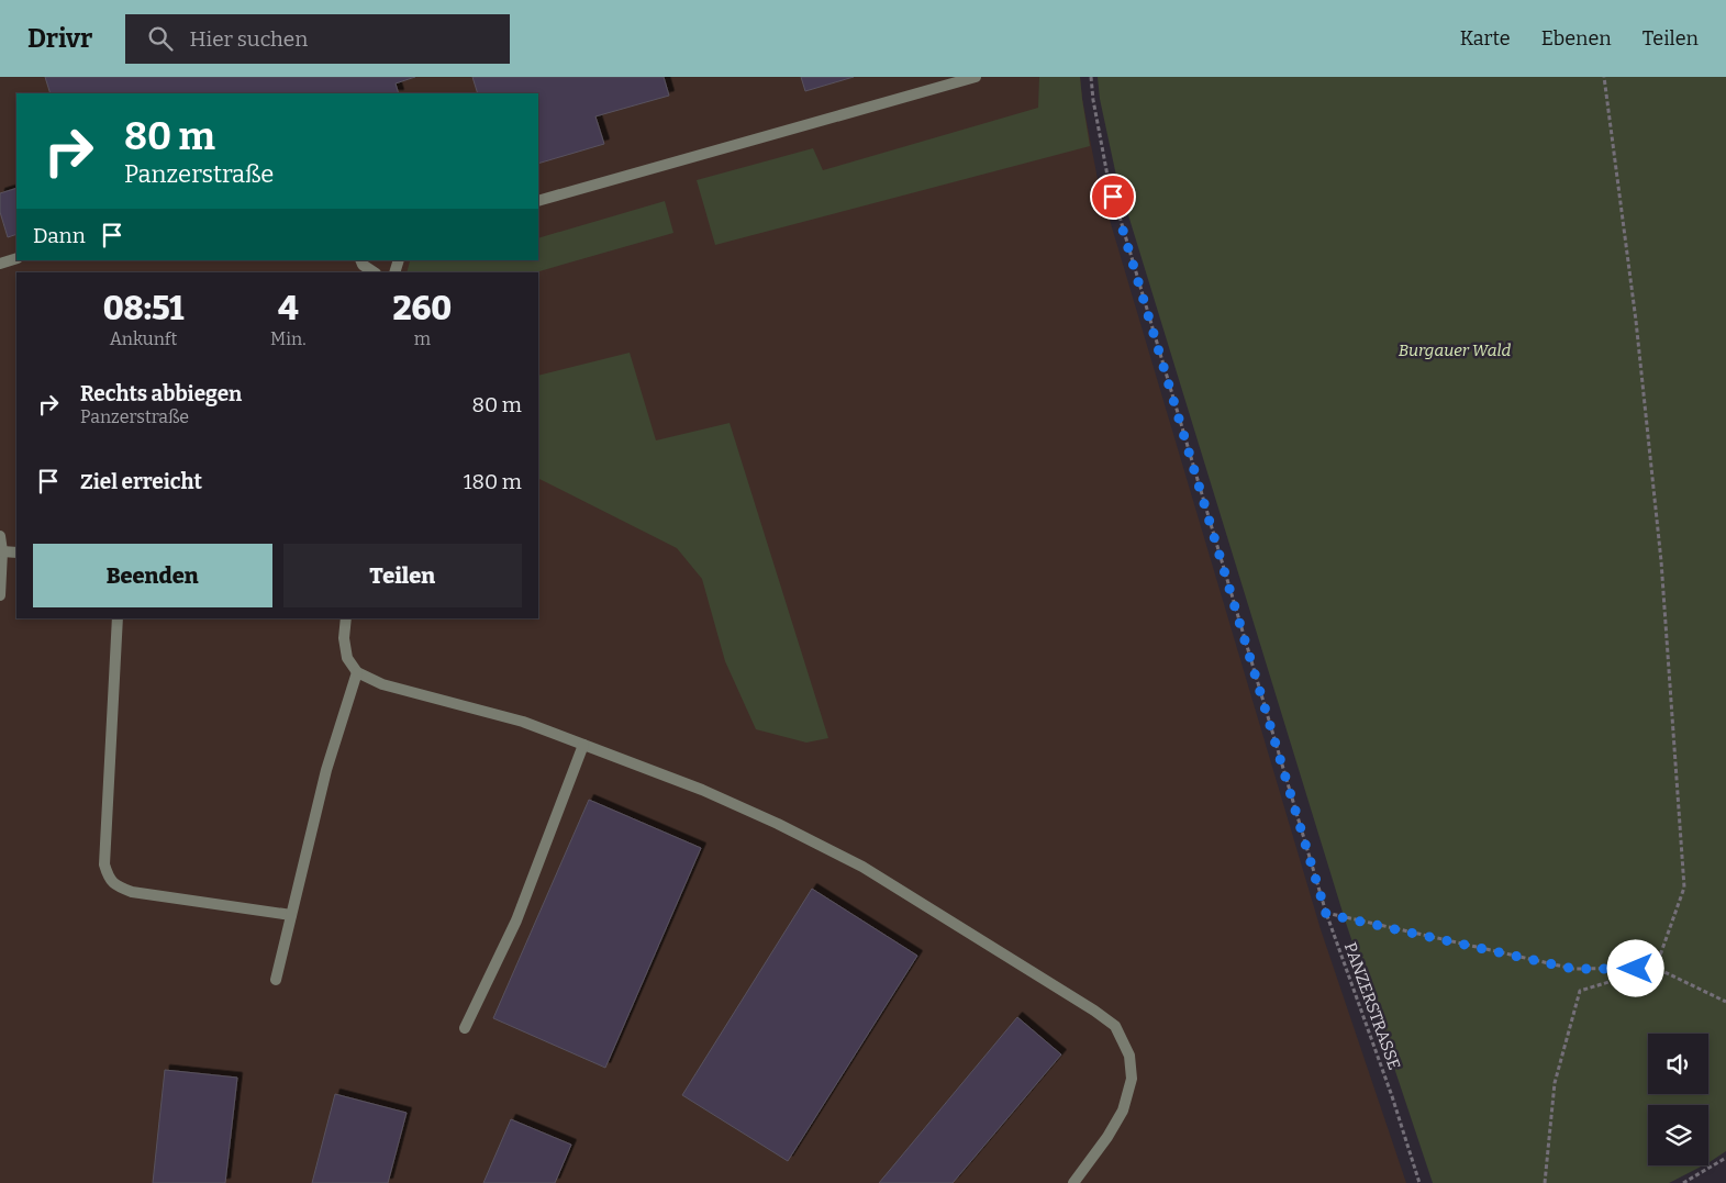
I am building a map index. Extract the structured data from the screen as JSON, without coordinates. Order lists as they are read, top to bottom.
{
  "streets": {
    "path": ["PANZERSTRASSE"]
  },
  "parks": ["Burgauer Wald"],
  "page": {
    "header": "Drivr",
    "search": "Hier suchen",
    "nav": ["Karte", "Ebenen", "Teilen"],
    "turn": ["80 m", "Panzerstraße"],
    "then": "Dann",
    "eta": [
      "08:51",
      "Ankunft",
      "4",
      "Min.",
      "260",
      "m"
    ],
    "list": [
      {
        "name": "Rechts abbiegen",
        "note": "Panzerstraße",
        "value": "80 m"
      },
      {
        "name": "Ziel erreicht",
        "value": "180 m"
      }
    ],
    "buttons": ["Beenden", "Teilen"]
  }
}
